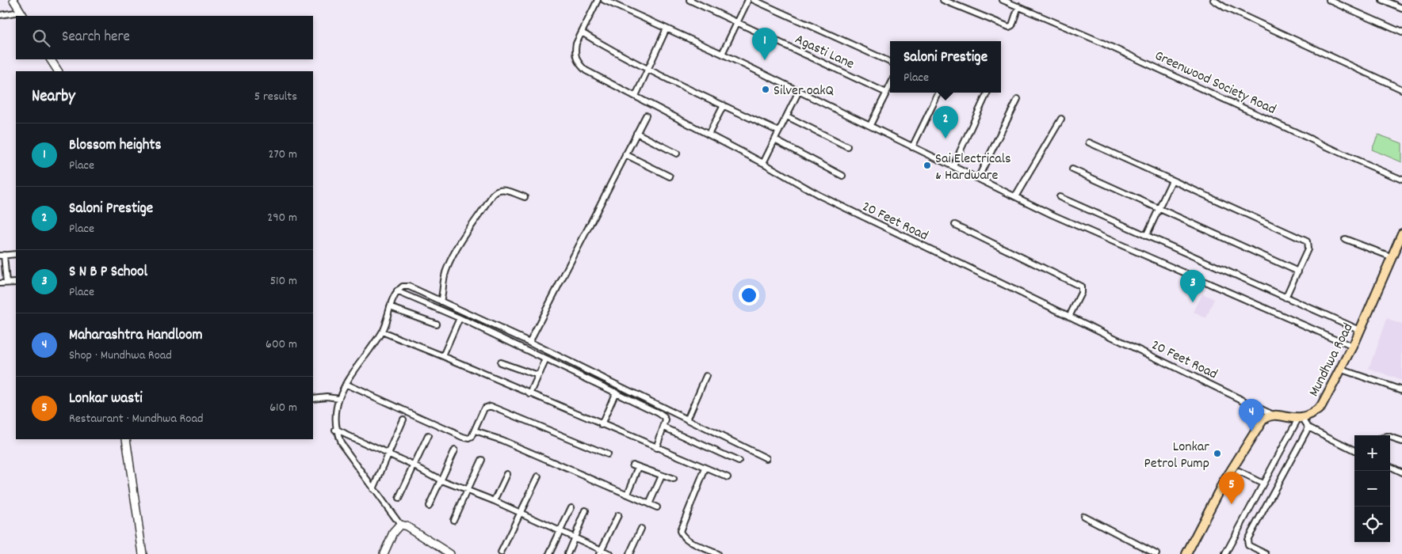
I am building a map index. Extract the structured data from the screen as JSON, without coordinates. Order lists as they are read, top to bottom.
{
  "streets": {
    "main road": ["Mundhwa Road"],
    "street": ["Agasti Lane", "Greenwood Society Road", "20 Feet Road"]
  },
  "places": ["Silver oakQ", "Sai Electricals & Hardware", "Lonkar Petrol Pump"],
  "page": {
    "search": "Search here",
    "pins": [
      "1",
      "2",
      "3",
      "4",
      "5"
    ],
    "popup": ["Saloni Prestige", "Place"],
    "heading": ["Nearby", "5 results"],
    "list": [
      {
        "mark": "1",
        "name": "Blossom heights",
        "note": "Place",
        "value": "270 m"
      },
      {
        "mark": "2",
        "name": "Saloni Prestige",
        "note": "Place",
        "value": "290 m"
      },
      {
        "mark": "3",
        "name": "S N B P School",
        "note": "Place",
        "value": "510 m"
      },
      {
        "mark": "4",
        "name": "Maharashtra Handloom",
        "note": "Shop · Mundhwa Road",
        "value": "600 m"
      },
      {
        "mark": "5",
        "name": "Lonkar wasti",
        "note": "Restaurant · Mundhwa Road",
        "value": "610 m"
      }
    ],
    "map_buttons": ["+", "−"]
  }
}
